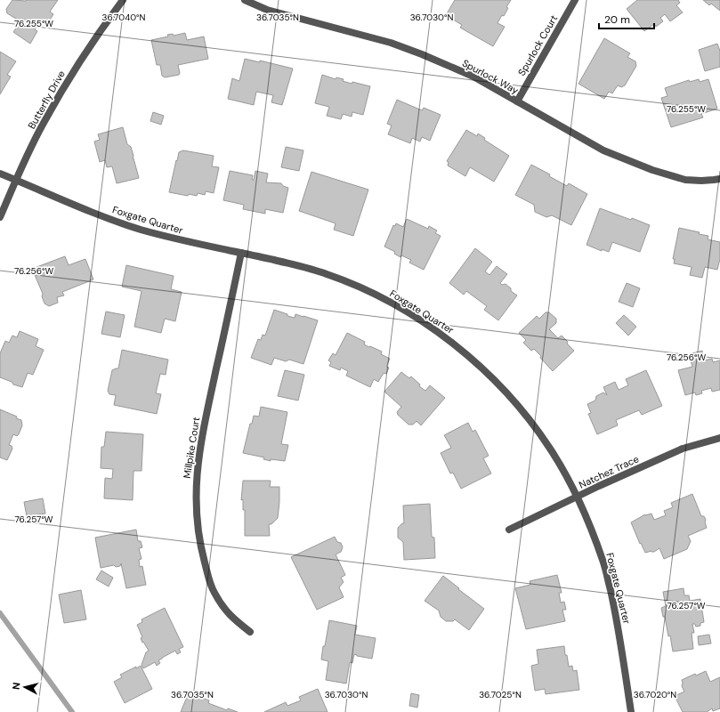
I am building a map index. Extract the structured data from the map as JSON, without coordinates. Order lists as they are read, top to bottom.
{
  "streets": {
    "street": [
      "Spurlock Court",
      "Spurlock Way",
      "Butterfly Drive",
      "Foxgate Quarter",
      "Millpike Court",
      "Natchez Trace"
    ]
  },
  "crossings": [
    ["Spurlock Court", "Spurlock Way"],
    ["Butterfly Drive", "Foxgate Quarter"],
    ["Foxgate Quarter", "Millpike Court"],
    ["Foxgate Quarter", "Natchez Trace"]
  ],
  "scale_bar": "20 m",
  "north": "left",
  "coordinates": [
    "36.7040°N",
    "36.7035°N",
    "36.7030°N",
    "76.255°W",
    "76.256°W",
    "76.257°W",
    "36.7025°N",
    "36.7020°N"
  ]
}
